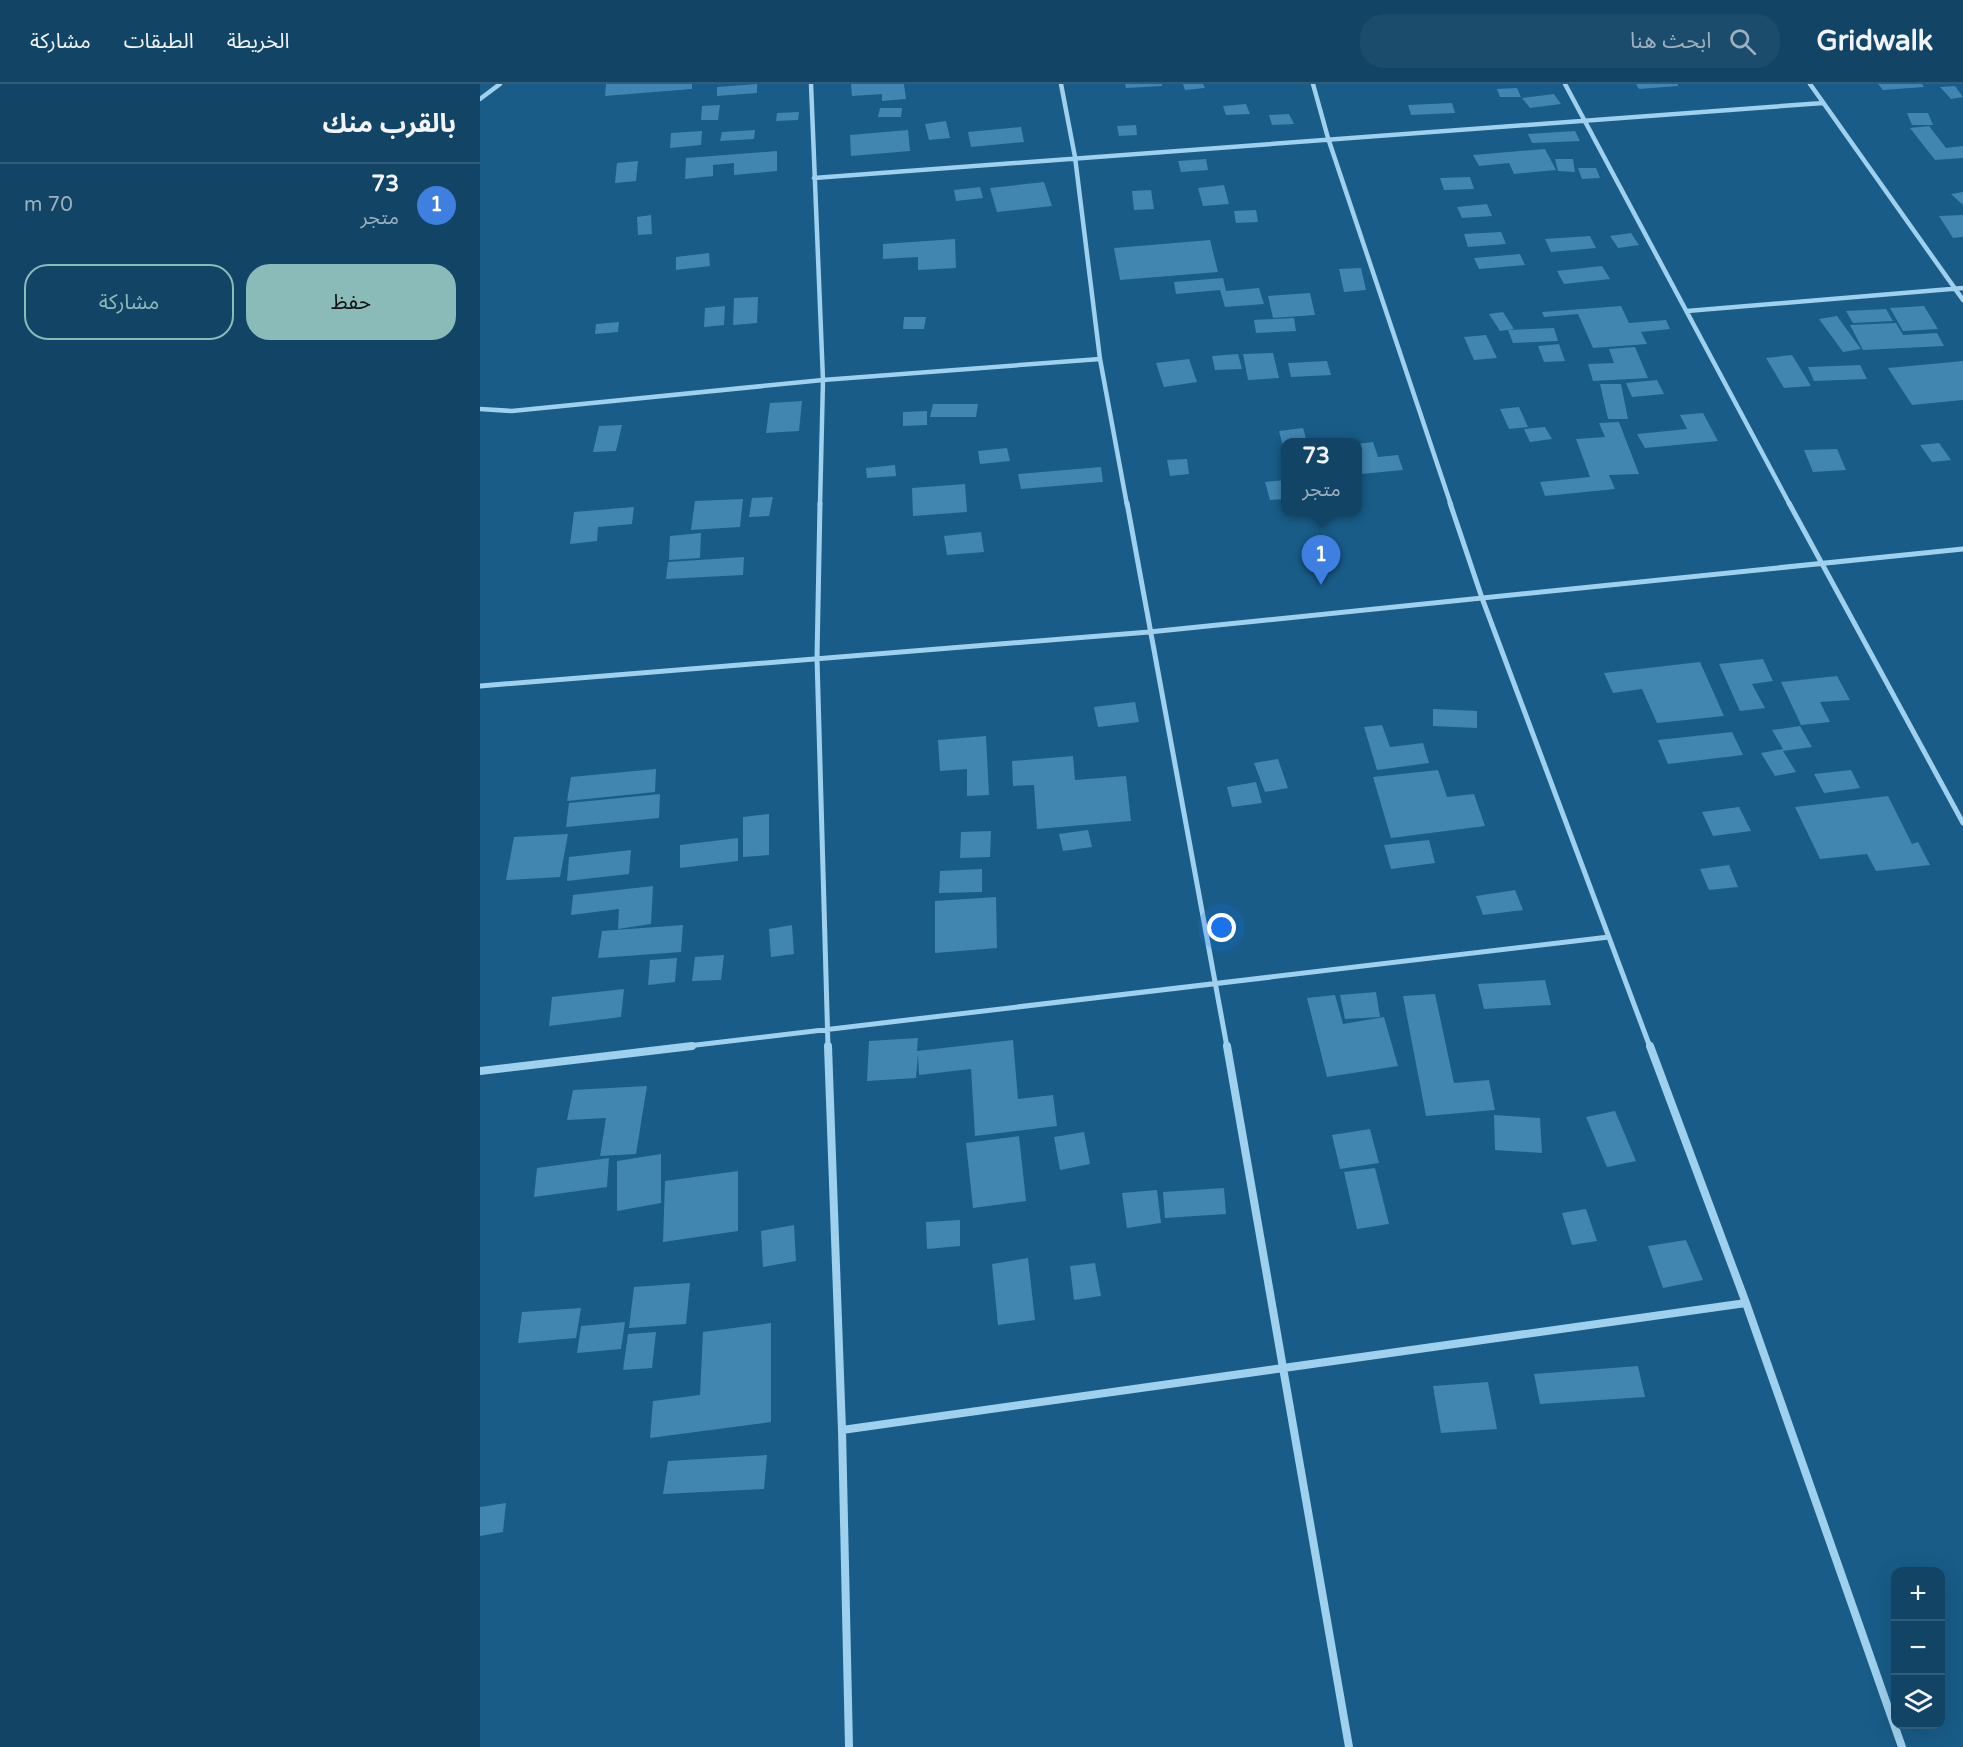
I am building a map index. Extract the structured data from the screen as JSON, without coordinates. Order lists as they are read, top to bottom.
{
  "page": {
    "header": "Gridwalk",
    "search": "ابحث هنا",
    "nav": ["الخريطة", "الطبقات", "مشاركة"],
    "heading": "بالقرب منك",
    "list": [
      {
        "mark": "1",
        "name": "73",
        "note": "متجر",
        "value": "70 m"
      }
    ],
    "buttons": ["حفظ", "مشاركة"],
    "popup": ["73", "متجر"],
    "pins": "1",
    "map_buttons": ["+", "−"]
  }
}
